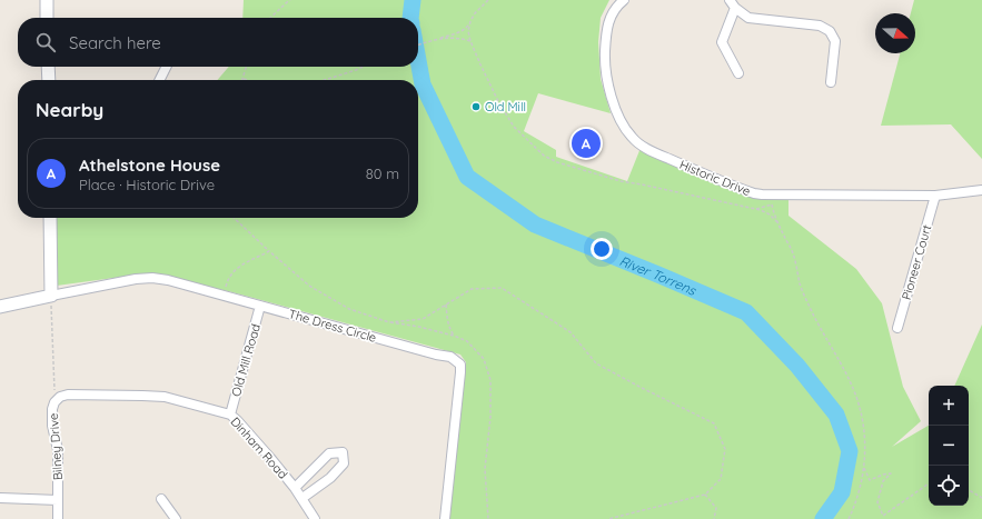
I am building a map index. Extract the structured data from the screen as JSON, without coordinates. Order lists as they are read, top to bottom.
{
  "streets": {
    "street": [
      "Historic Drive",
      "Pioneer Court",
      "The Dress Circle",
      "Old Mill Road",
      "Bilney Drive",
      "Dinham Road"
    ]
  },
  "crossings": [
    ["Historic Drive", "Pioneer Court"],
    ["The Dress Circle", "Old Mill Road"],
    ["Old Mill Road", "Dinham Road"],
    ["Bilney Drive", "Dinham Road"]
  ],
  "water": ["River Torrens"],
  "places": ["Old Mill"],
  "north": "right",
  "page": {
    "search": "Search here",
    "heading": "Nearby",
    "pins": "A",
    "list": [
      {
        "mark": "A",
        "name": "Athelstone House",
        "note": "Place · Historic Drive",
        "value": "80 m"
      }
    ],
    "map_buttons": ["+", "−"]
  }
}
